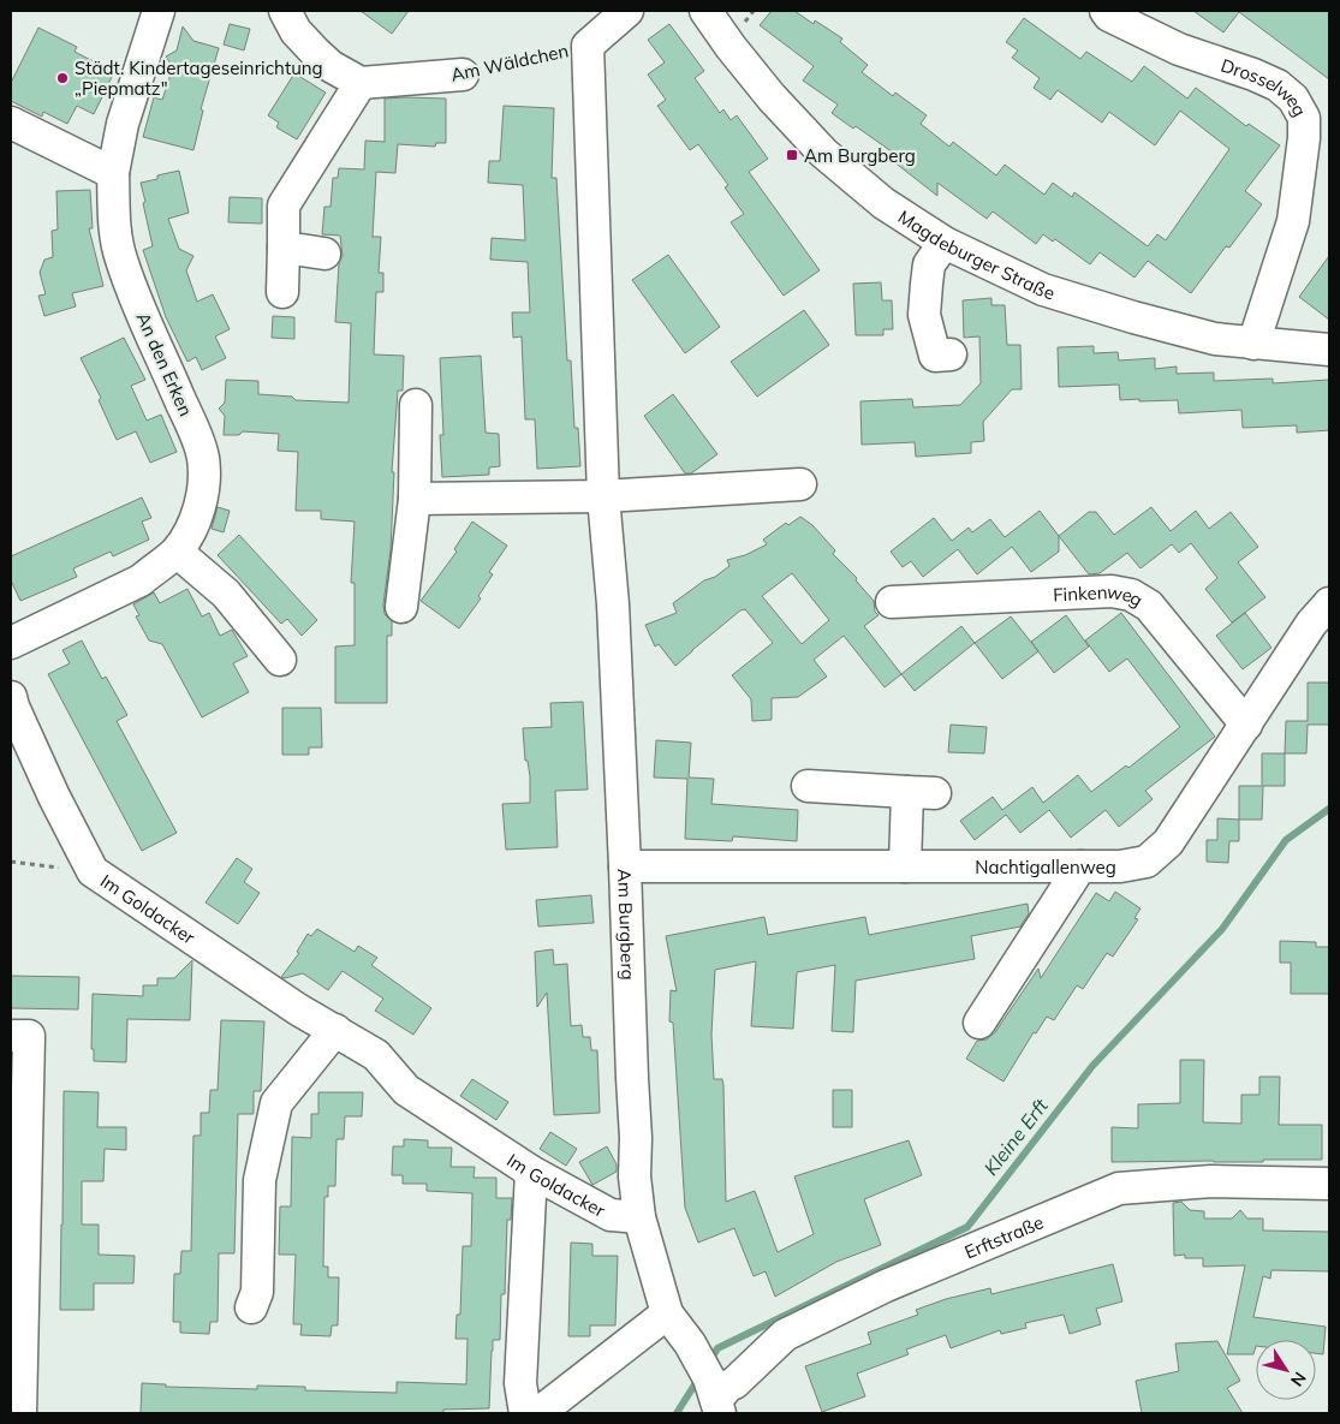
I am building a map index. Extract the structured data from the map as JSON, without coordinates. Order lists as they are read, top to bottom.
{
  "streets": {
    "street": [
      "Am Wäldchen",
      "Drosselweg",
      "Magdeburger Straße",
      "An den Erken",
      "Finkenweg",
      "Nachtigallenweg",
      "Im Goldacker",
      "Am Burgberg",
      "Erftstraße"
    ]
  },
  "crossings": [
    ["Am Wäldchen", "Am Burgberg"],
    ["Drosselweg", "Magdeburger Straße"],
    ["Finkenweg", "Nachtigallenweg"],
    ["Nachtigallenweg", "Am Burgberg"],
    ["Im Goldacker", "Am Burgberg"],
    ["Am Burgberg", "Erftstraße"]
  ],
  "water": ["Kleine Erft"],
  "places": {
    "other": ["Städt. Kindertageseinrichtung „Piepmatz\""],
    "transit": ["Am Burgberg"]
  },
  "north": "bottom right"
}
